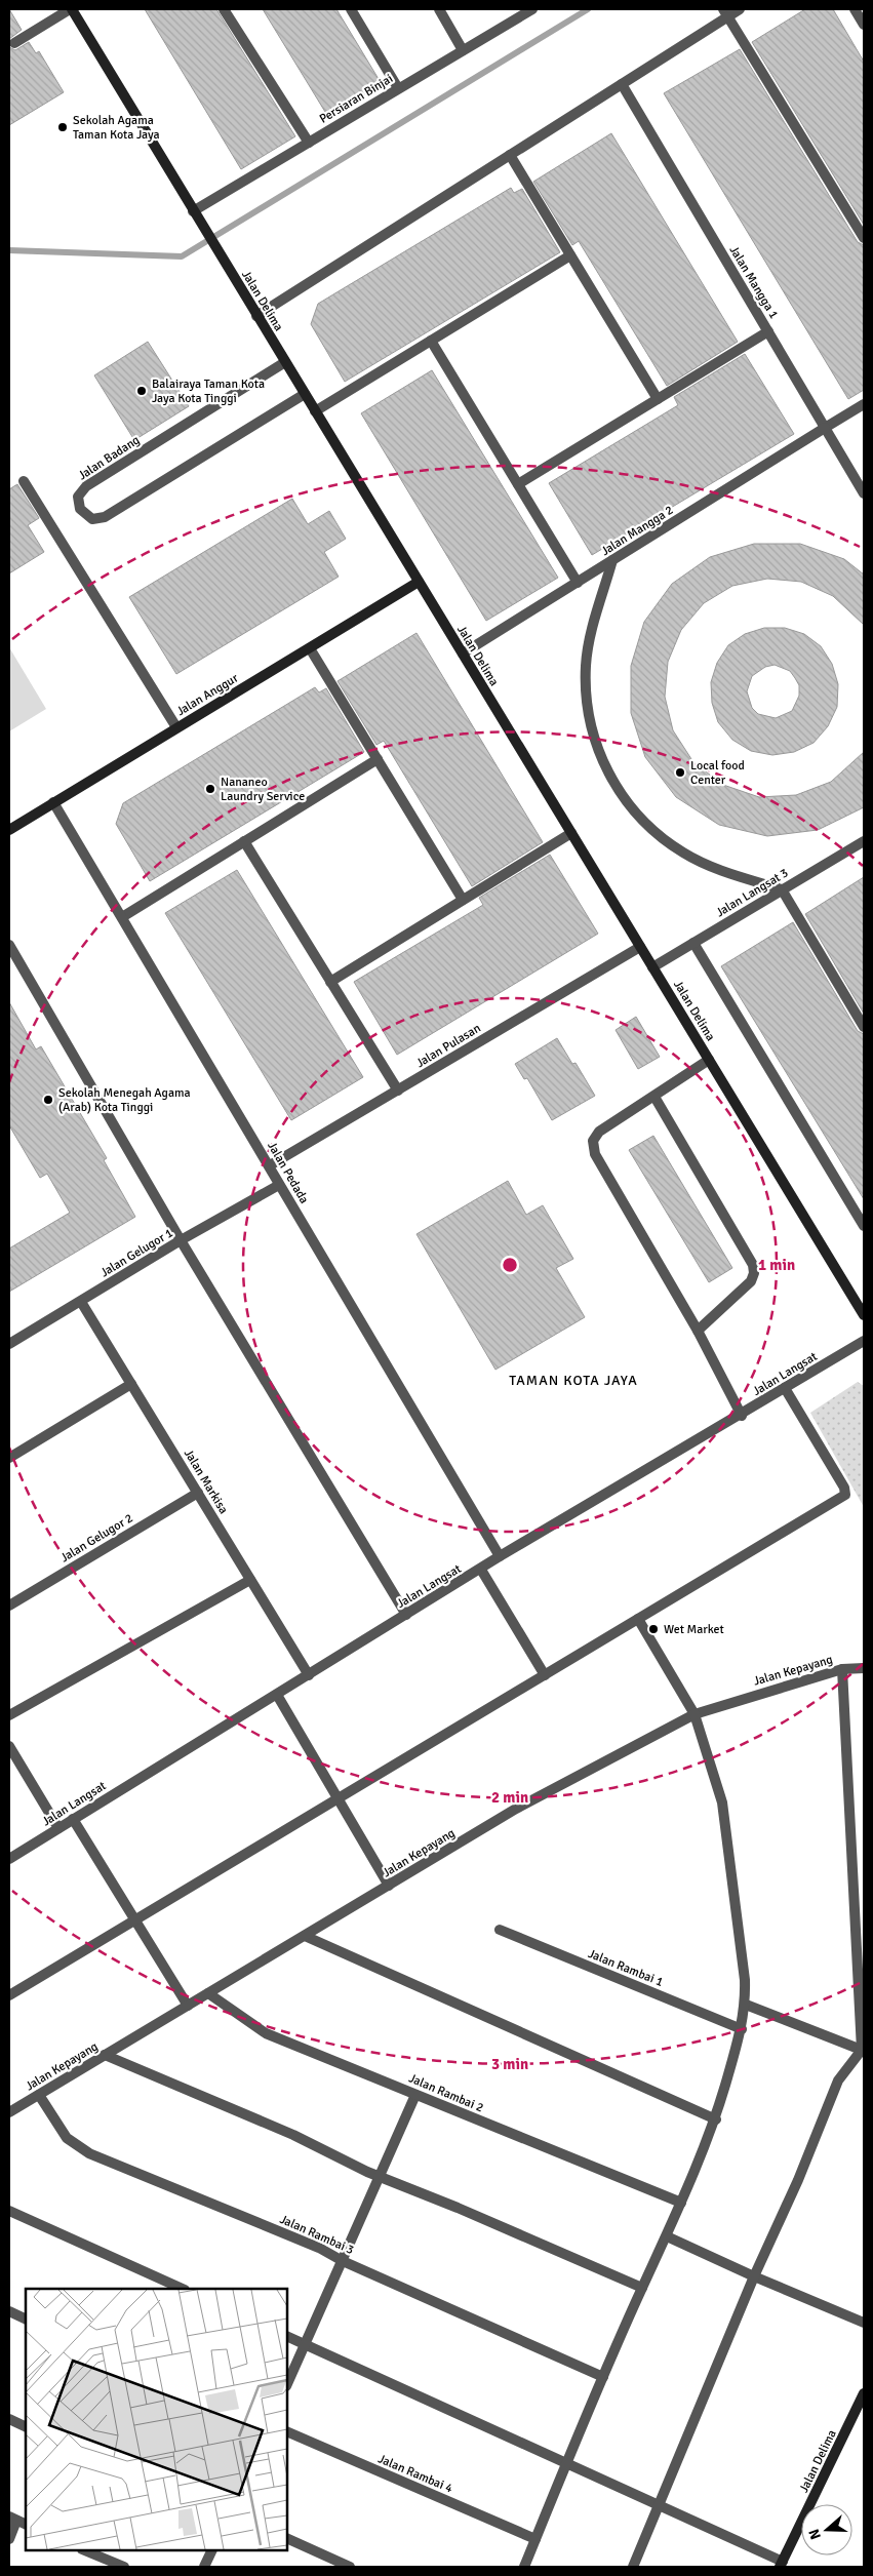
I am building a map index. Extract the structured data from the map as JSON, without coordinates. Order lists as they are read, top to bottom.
{
  "streets": {
    "street": [
      "Persiaran Binjai",
      "Jalan Mangga 1",
      "Jalan Delima",
      "Jalan Badang",
      "Jalan Mangga 2",
      "Jalan Anggur",
      "Jalan Langsat 3",
      "Jalan Pulasan",
      "Jalan Pedada",
      "Jalan Gelugor 1",
      "Jalan Langsat",
      "Jalan Markisa",
      "Jalan Gelugor 2",
      "Jalan Kepayang",
      "Jalan Rambai 1",
      "Jalan Rambai 2",
      "Jalan Rambai 3",
      "Jalan Rambai 4"
    ]
  },
  "crossings": [
    ["Persiaran Binjai", "Jalan Delima"],
    ["Jalan Mangga 1", "Jalan Mangga 2"],
    ["Jalan Delima", "Jalan Badang"],
    ["Jalan Delima", "Jalan Mangga 2"],
    ["Jalan Delima", "Jalan Anggur"],
    ["Jalan Delima", "Jalan Langsat 3"],
    ["Jalan Delima", "Jalan Pulasan"],
    ["Jalan Anggur", "Jalan Pedada"],
    ["Jalan Pulasan", "Jalan Pedada"],
    ["Jalan Pedada", "Jalan Gelugor 1"],
    ["Jalan Pedada", "Jalan Langsat"],
    ["Jalan Gelugor 1", "Jalan Markisa"],
    ["Jalan Langsat", "Jalan Markisa"],
    ["Jalan Markisa", "Jalan Gelugor 2"],
    ["Jalan Kepayang", "Jalan Rambai 2"],
    ["Jalan Kepayang", "Jalan Rambai 3"]
  ],
  "districts": ["TAMAN KOTA JAYA"],
  "places": [
    "Sekolah Agama Taman Kota Jaya",
    "Balairaya Taman Kota Jaya Kota Tinggi",
    "Local food Center",
    "Nananeo Laundry Service",
    "Sekolah Menegah Agama (Arab) Kota Tinggi",
    "Wet Market"
  ],
  "north": "left",
  "rings": ["1 min", "2 min", "3 min"]
}
